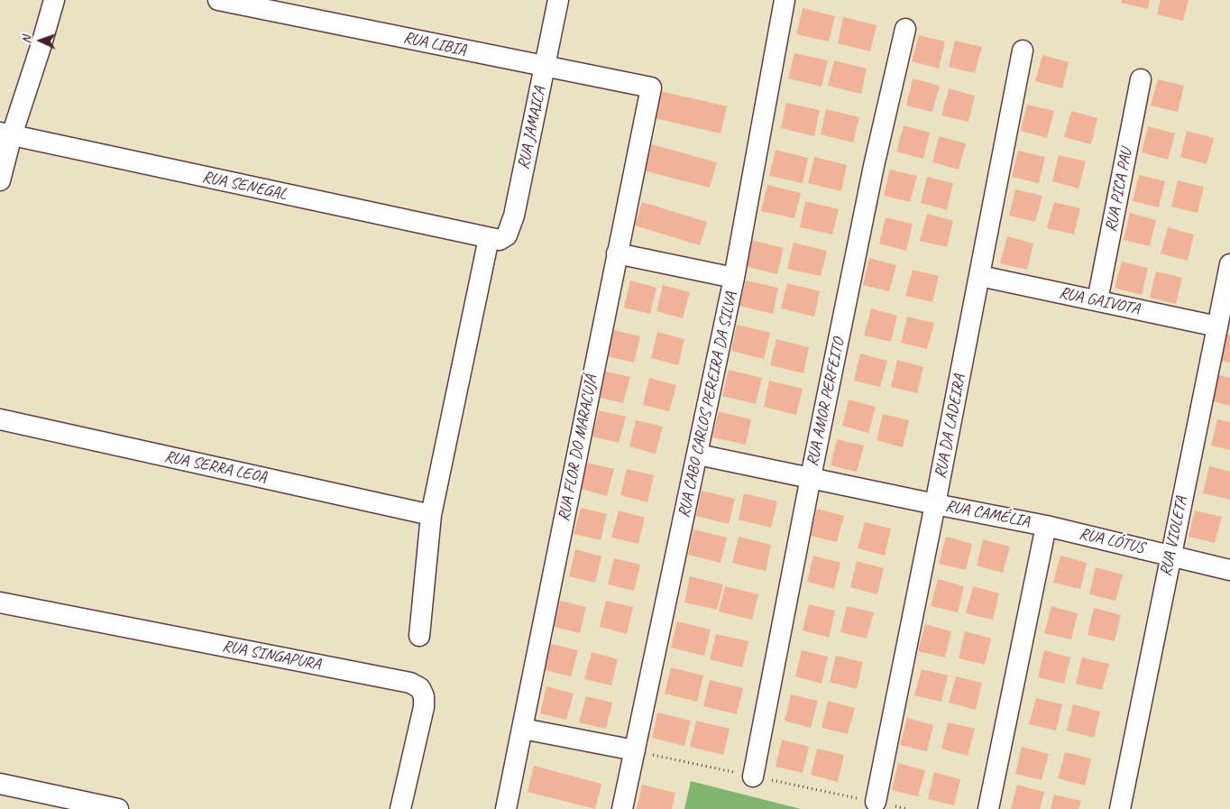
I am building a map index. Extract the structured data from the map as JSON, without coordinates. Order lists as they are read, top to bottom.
{
  "streets": {
    "street": [
      "RUA LIBIA",
      "RUA JAMAICA",
      "RUA SENEGAL",
      "RUA PICA PAU",
      "RUA GAIVOTA",
      "RUA AMOR PERFEITO",
      "RUA CABO CARLOS PEREIRA DA SILVA",
      "RUA DA LADEIRA",
      "RUA FLOR DO MARACUJÁ",
      "RUA SERRA LEOA",
      "RUA CAMÉLIA",
      "RUA VIOLETA",
      "RUA LÓTUS",
      "RUA SINGAPURA"
    ]
  },
  "crossings": [
    ["RUA LIBIA", "RUA JAMAICA"],
    ["RUA LIBIA", "RUA FLOR DO MARACUJÁ"],
    ["RUA JAMAICA", "RUA SENEGAL"],
    ["RUA PICA PAU", "RUA GAIVOTA"],
    ["RUA GAIVOTA", "RUA DA LADEIRA"],
    ["RUA GAIVOTA", "RUA VIOLETA"],
    ["RUA AMOR PERFEITO", "RUA CAMÉLIA"],
    ["RUA CABO CARLOS PEREIRA DA SILVA", "RUA CAMÉLIA"],
    ["RUA DA LADEIRA", "RUA CAMÉLIA"],
    ["RUA CAMÉLIA", "RUA LÓTUS"],
    ["RUA VIOLETA", "RUA LÓTUS"]
  ],
  "north": "left"
}
